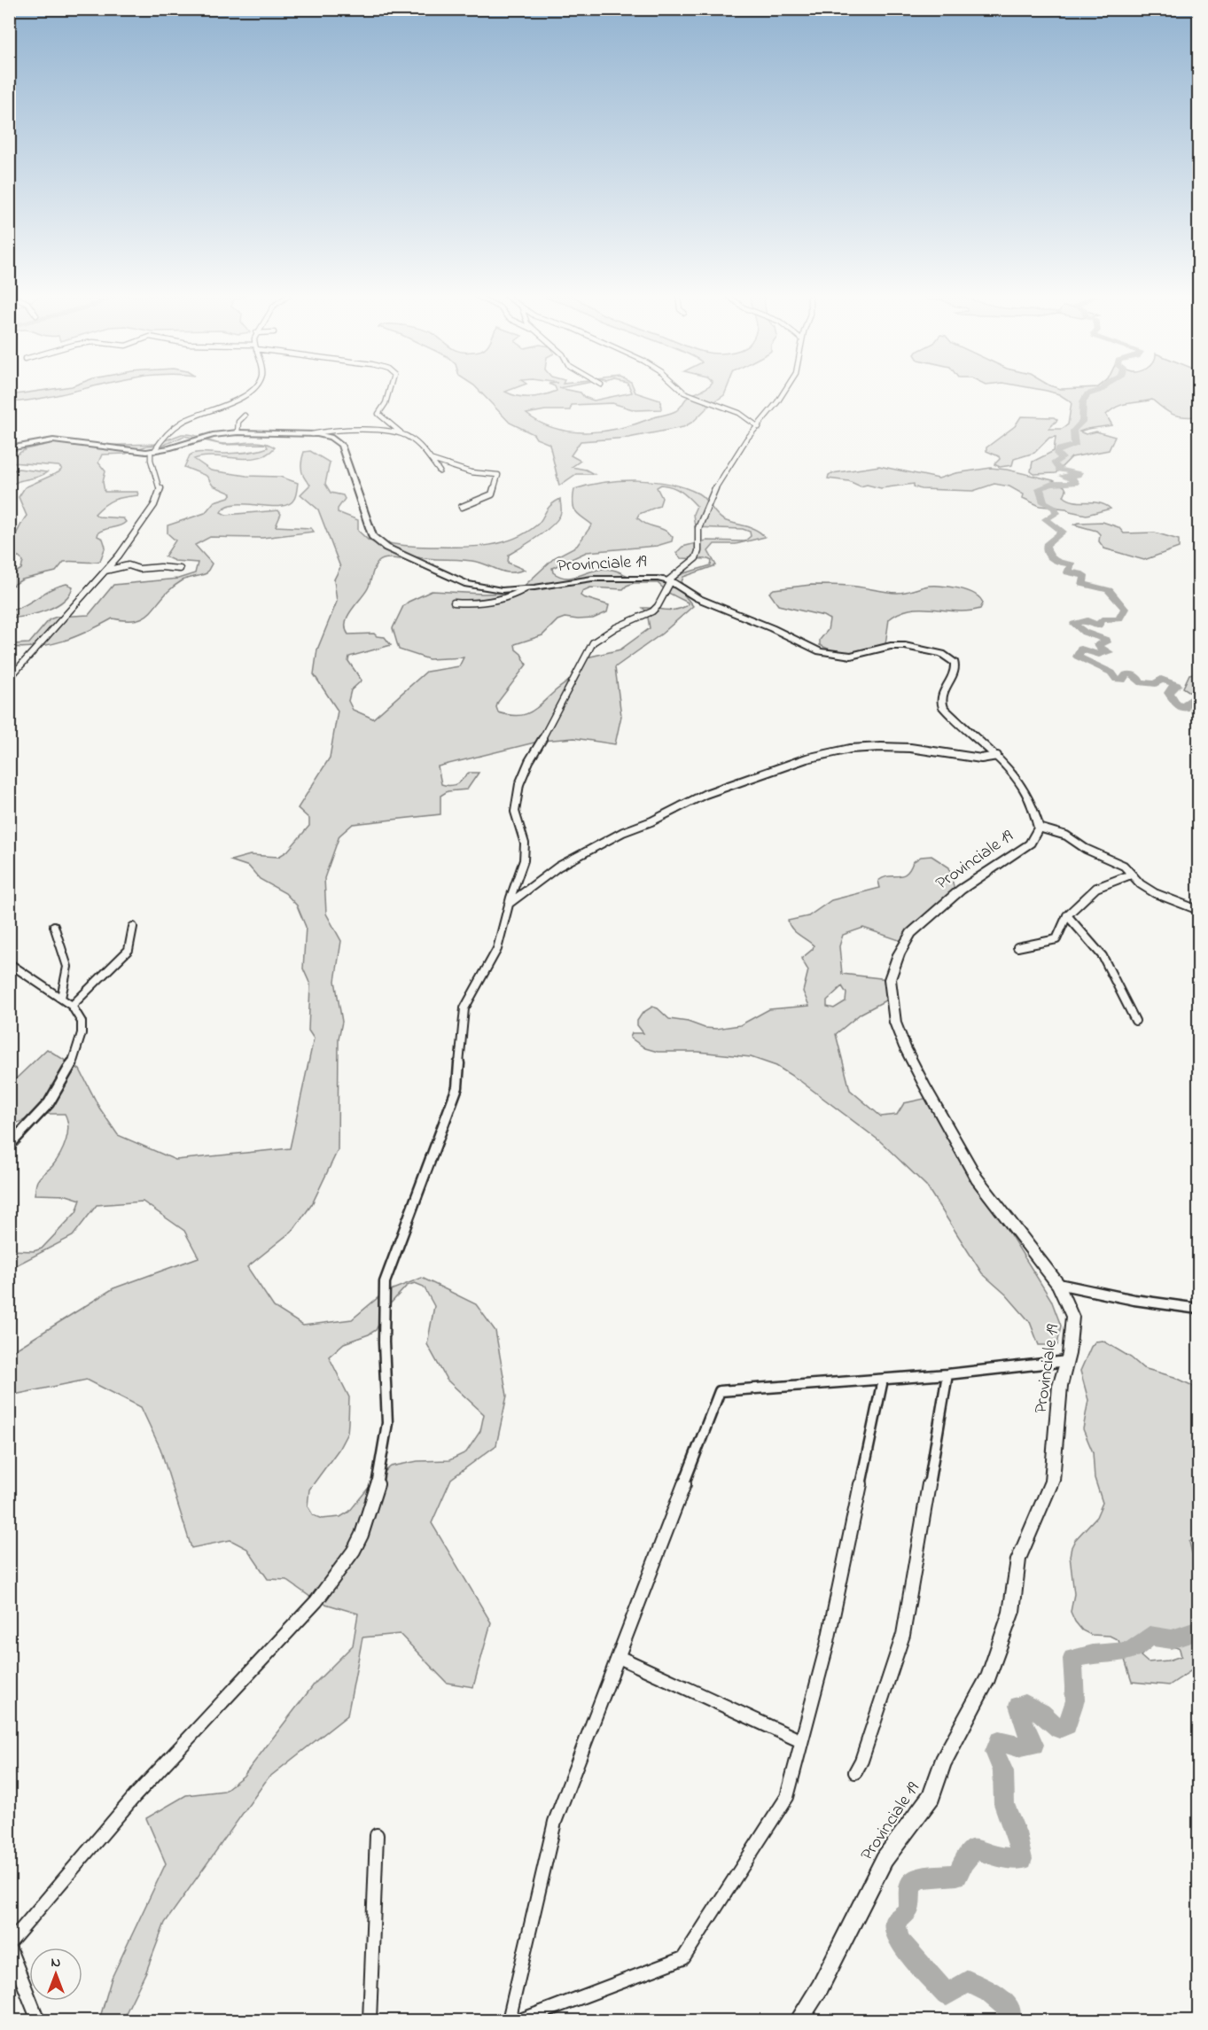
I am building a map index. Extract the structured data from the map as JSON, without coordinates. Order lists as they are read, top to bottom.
{
  "streets": {
    "main road": ["Provinciale 19"]
  },
  "north": "top"
}
